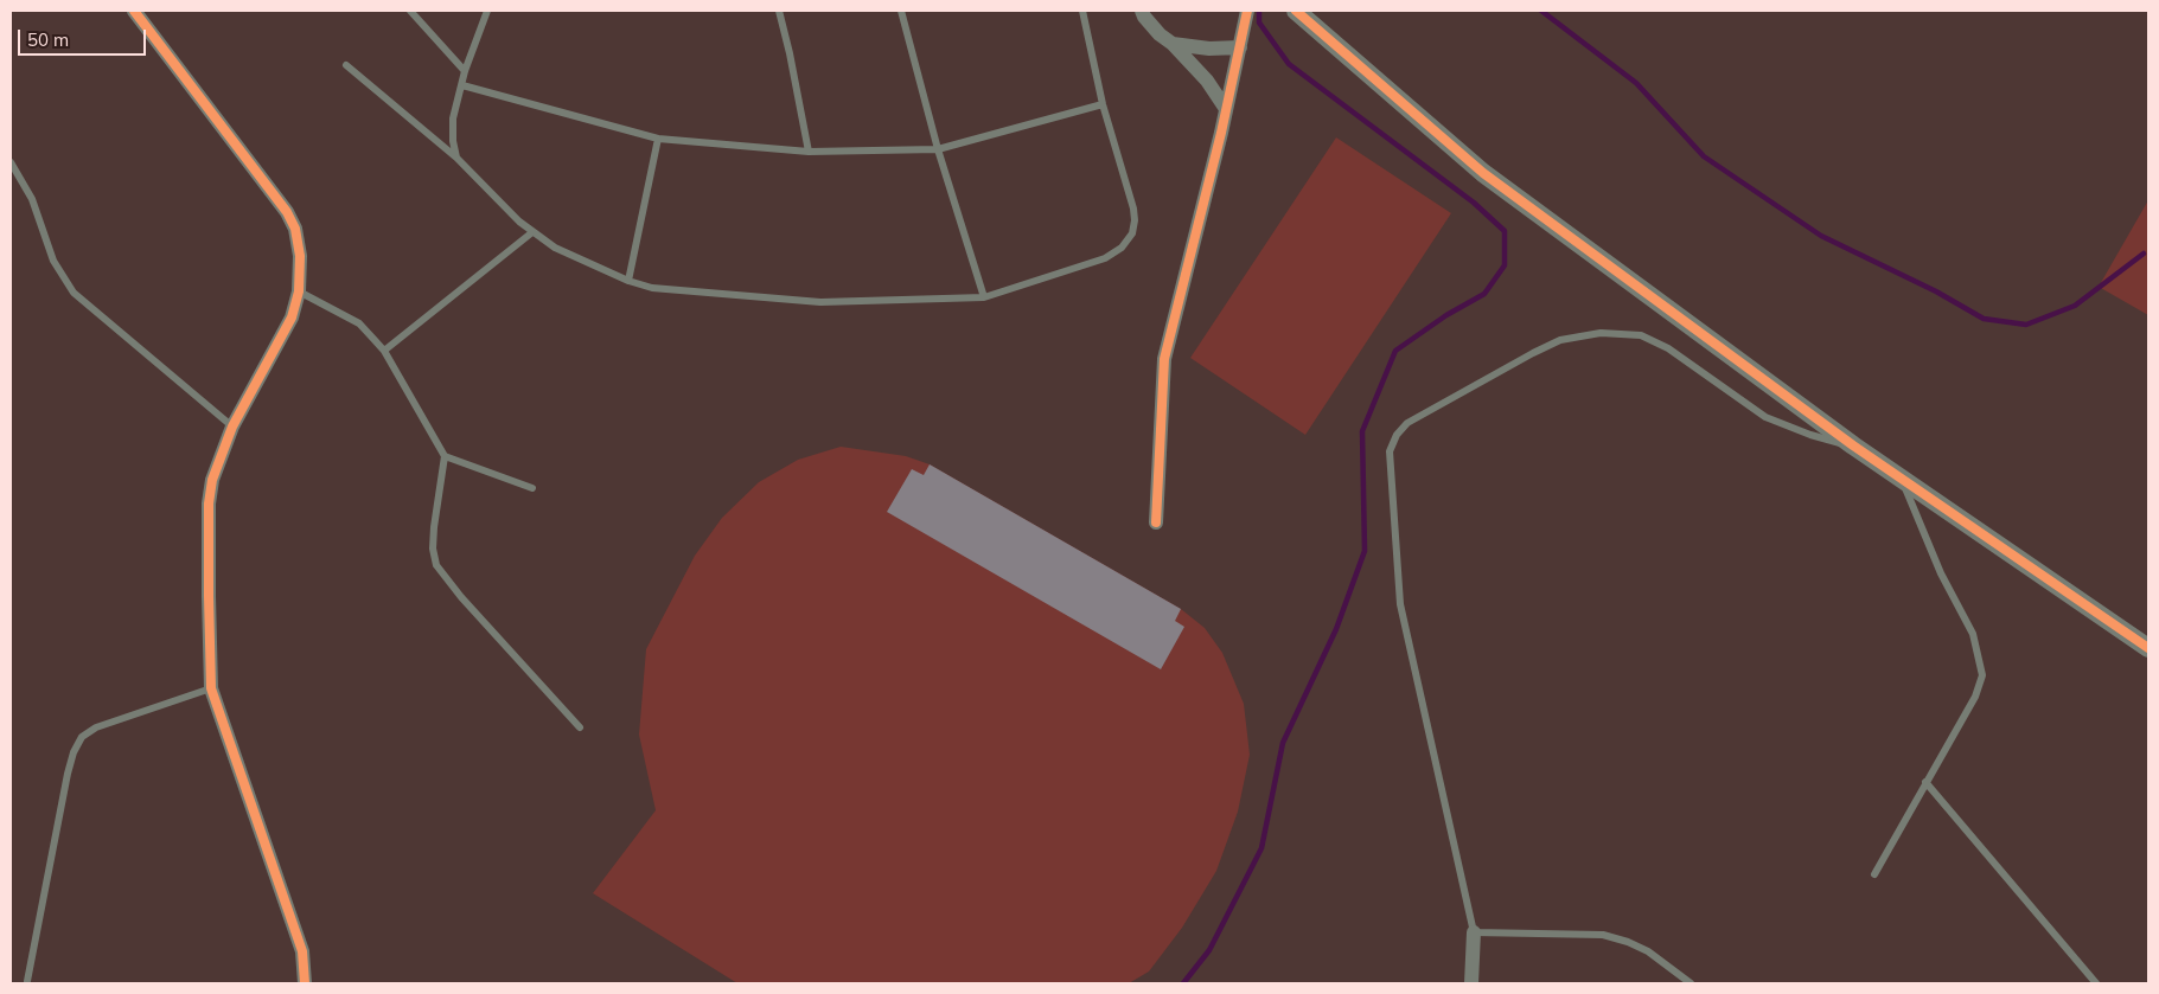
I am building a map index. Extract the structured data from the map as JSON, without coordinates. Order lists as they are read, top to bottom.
{
  "scale_bar": "50 m"
}
